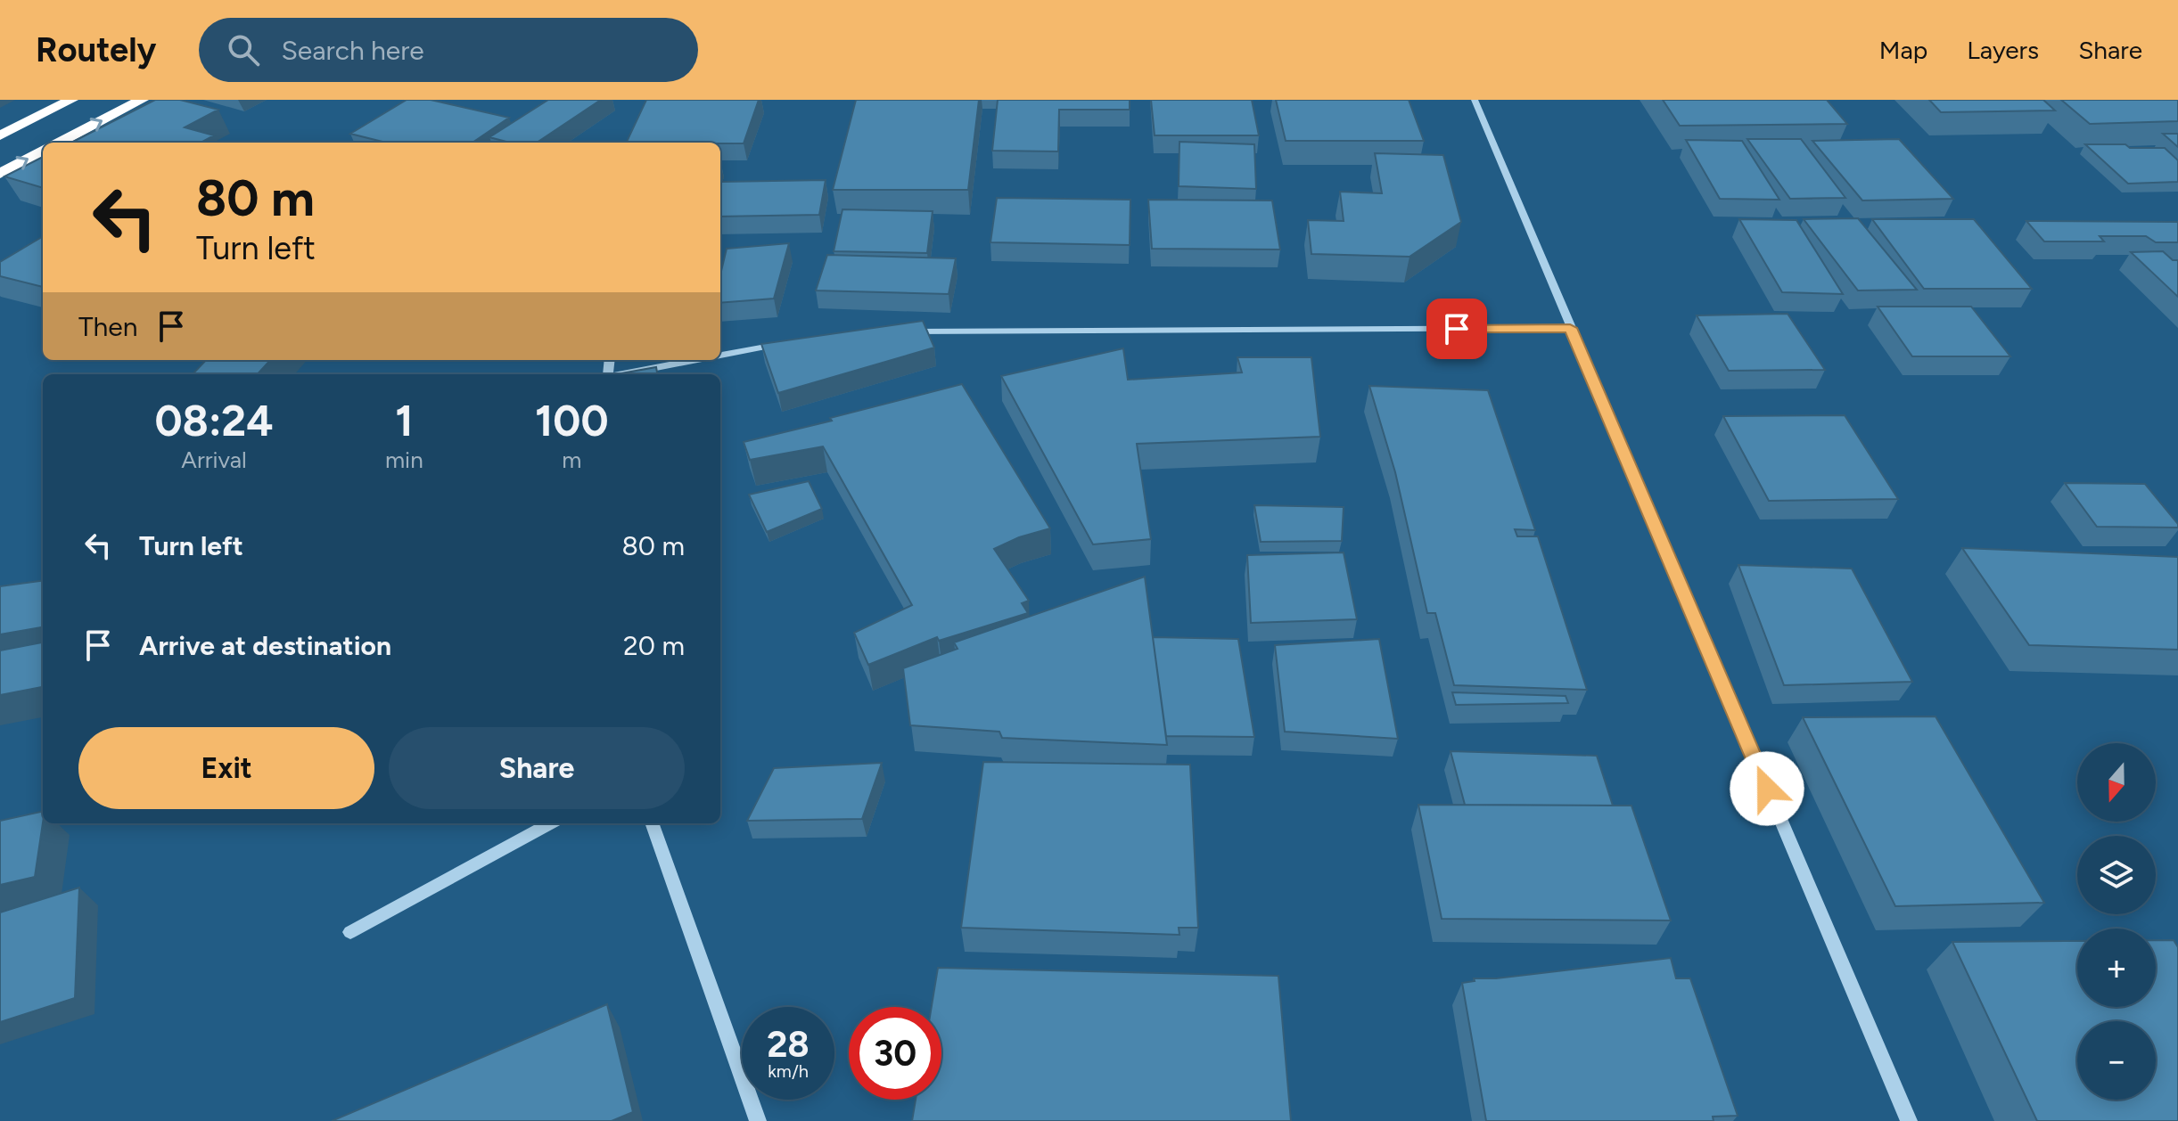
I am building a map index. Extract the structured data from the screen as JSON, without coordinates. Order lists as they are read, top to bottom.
{
  "north": "bottom",
  "page": {
    "header": "Routely",
    "search": "Search here",
    "nav": ["Map", "Layers", "Share"],
    "turn": ["80 m", "Turn left"],
    "then": "Then",
    "eta": [
      "08:24",
      "Arrival",
      "1",
      "min",
      "100",
      "m"
    ],
    "list": [
      {
        "name": "Turn left",
        "value": "80 m"
      },
      {
        "name": "Arrive at destination",
        "value": "20 m"
      }
    ],
    "buttons": ["Exit", "Share"],
    "map_buttons": ["+", "−"],
    "speed": "28 km/h",
    "limit": "30"
  }
}
